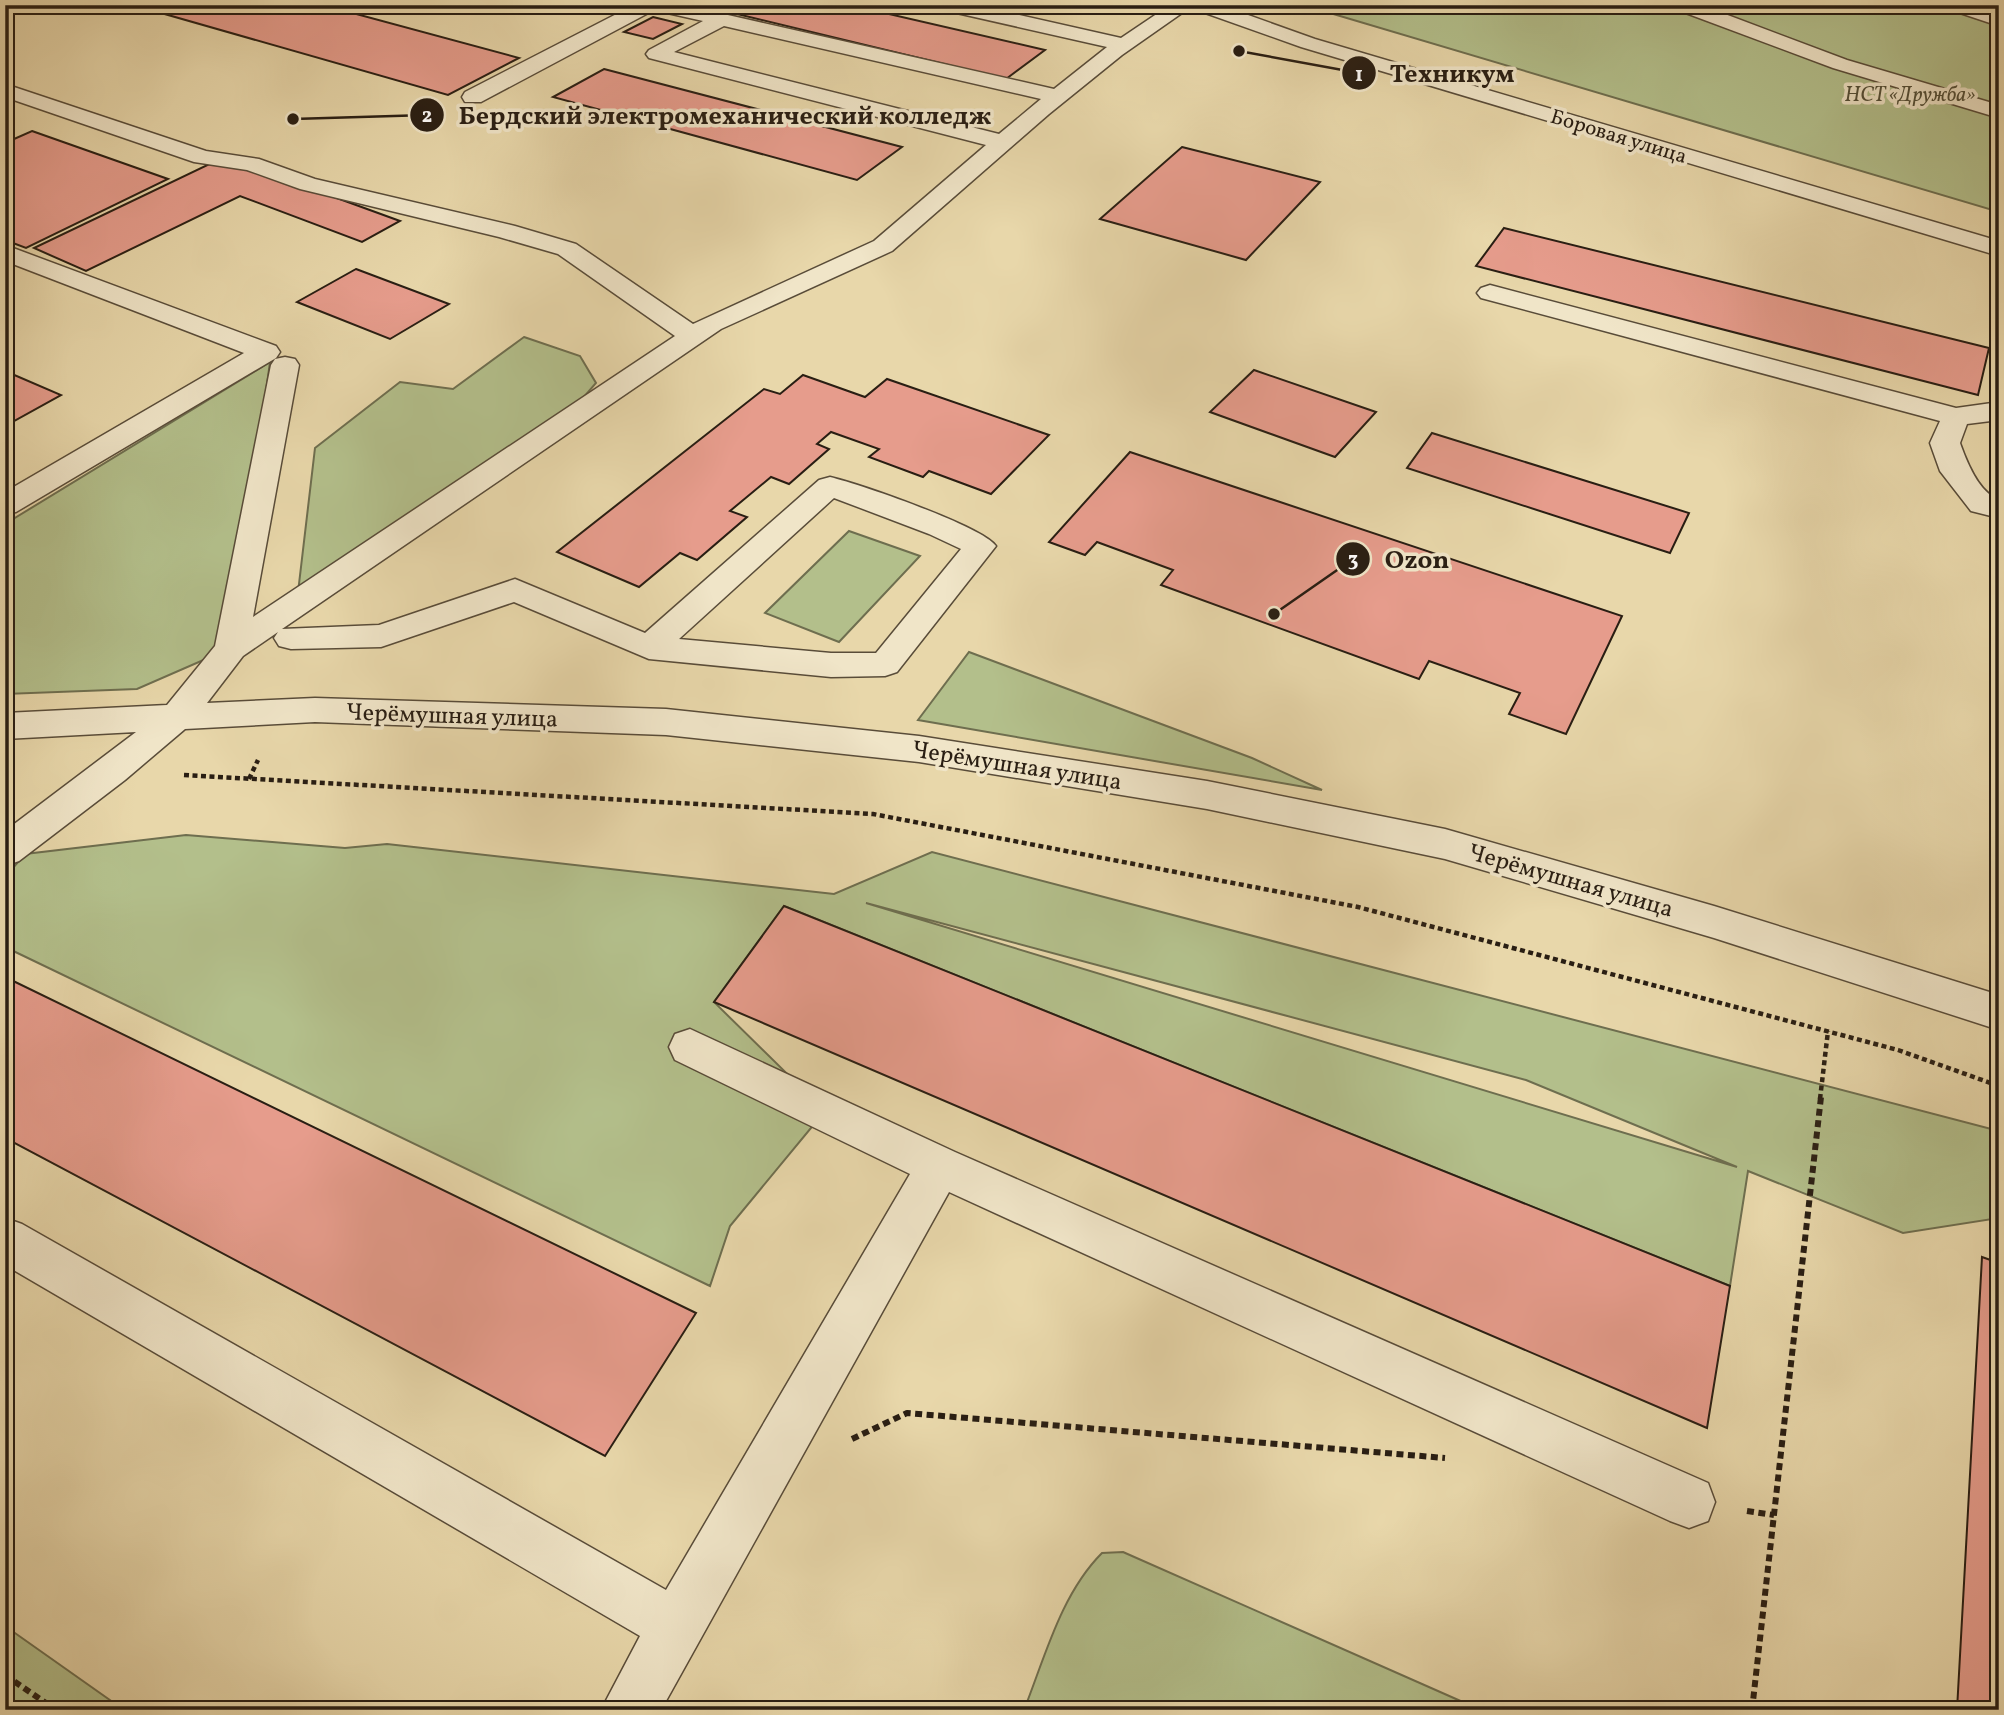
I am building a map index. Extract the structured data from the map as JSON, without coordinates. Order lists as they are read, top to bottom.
{
  "streets": {
    "street": ["Боровая улица", "Черёмушная улица"]
  },
  "parks": ["НСТ «Дружба»"],
  "places": ["Техникум", "Бердский электромеханический колледж", "Ozon"]
}
